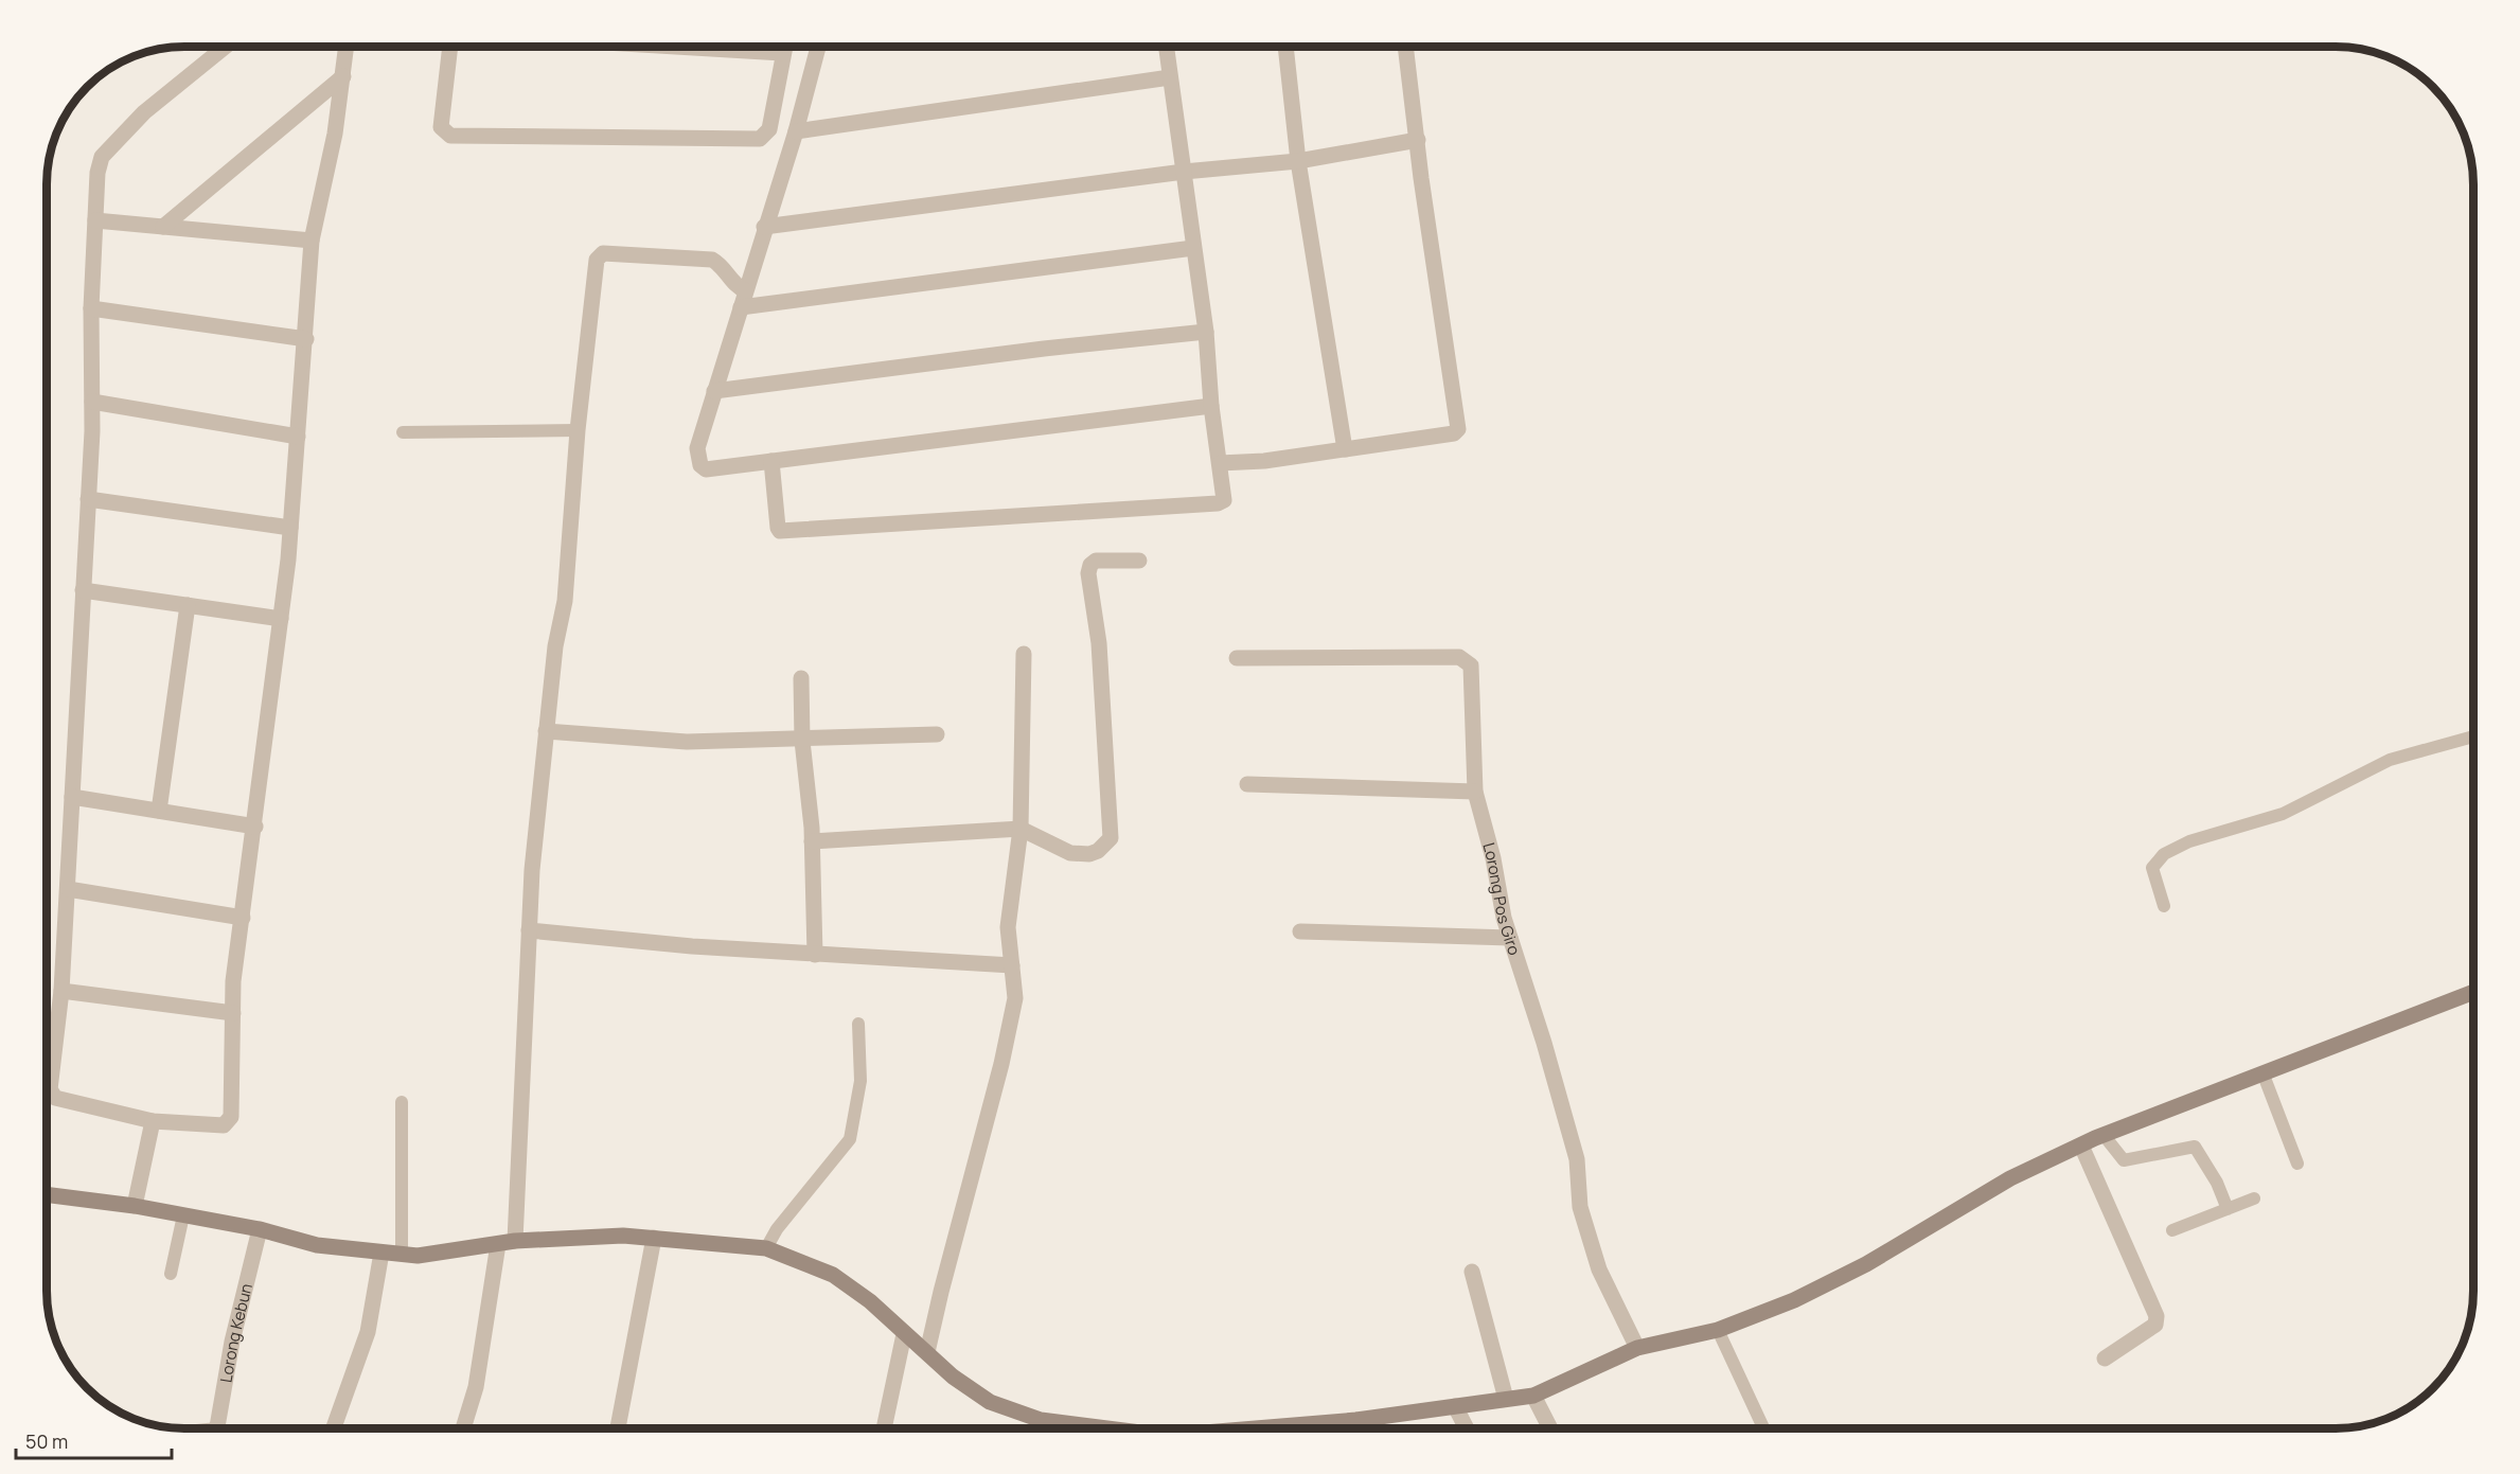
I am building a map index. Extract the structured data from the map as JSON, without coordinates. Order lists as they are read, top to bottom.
{
  "streets": {
    "street": ["Lorong Pos Giro", "Lorong Kebun"]
  },
  "scale_bar": "50 m"
}
